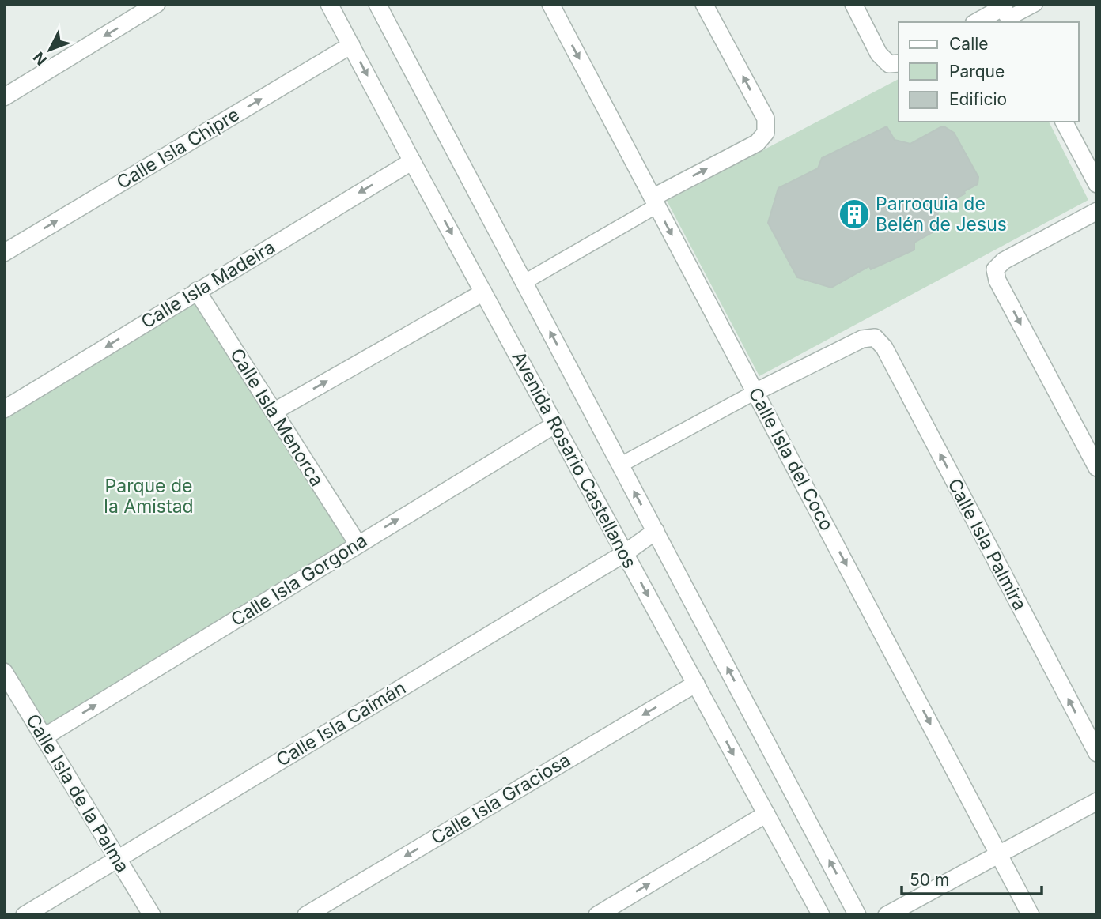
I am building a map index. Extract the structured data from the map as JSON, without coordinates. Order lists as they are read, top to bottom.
{
  "streets": {
    "street": [
      "Calle Isla Chipre",
      "Calle Isla Madeira",
      "Calle Isla Menorca",
      "Calle Isla del Coco",
      "Avenida Rosario Castellanos",
      "Calle Isla Palmira",
      "Calle Isla Gorgona",
      "Calle Isla Caimán",
      "Calle Isla de la Palma",
      "Calle Isla Graciosa"
    ]
  },
  "crossings": [
    ["Calle Isla Chipre", "Avenida Rosario Castellanos"],
    ["Calle Isla Madeira", "Calle Isla Menorca"],
    ["Calle Isla Madeira", "Avenida Rosario Castellanos"],
    ["Calle Isla Menorca", "Calle Isla Gorgona"],
    ["Calle Isla del Coco", "Calle Isla Palmira"],
    ["Avenida Rosario Castellanos", "Calle Isla Gorgona"],
    ["Avenida Rosario Castellanos", "Calle Isla Caimán"],
    ["Avenida Rosario Castellanos", "Calle Isla Graciosa"],
    ["Calle Isla Gorgona", "Calle Isla de la Palma"],
    ["Calle Isla Caimán", "Calle Isla de la Palma"]
  ],
  "one_way": ["Calle Isla del Coco", "Calle Isla Palmira", "Calle Isla Gorgona"],
  "parks": ["Parque de la Amistad"],
  "places": {
    "building": ["Parroquia de Belén de Jesus"]
  },
  "legend": ["Calle", "Parque", "Edificio"],
  "scale_bar": "50 m",
  "north": "bottom left"
}
